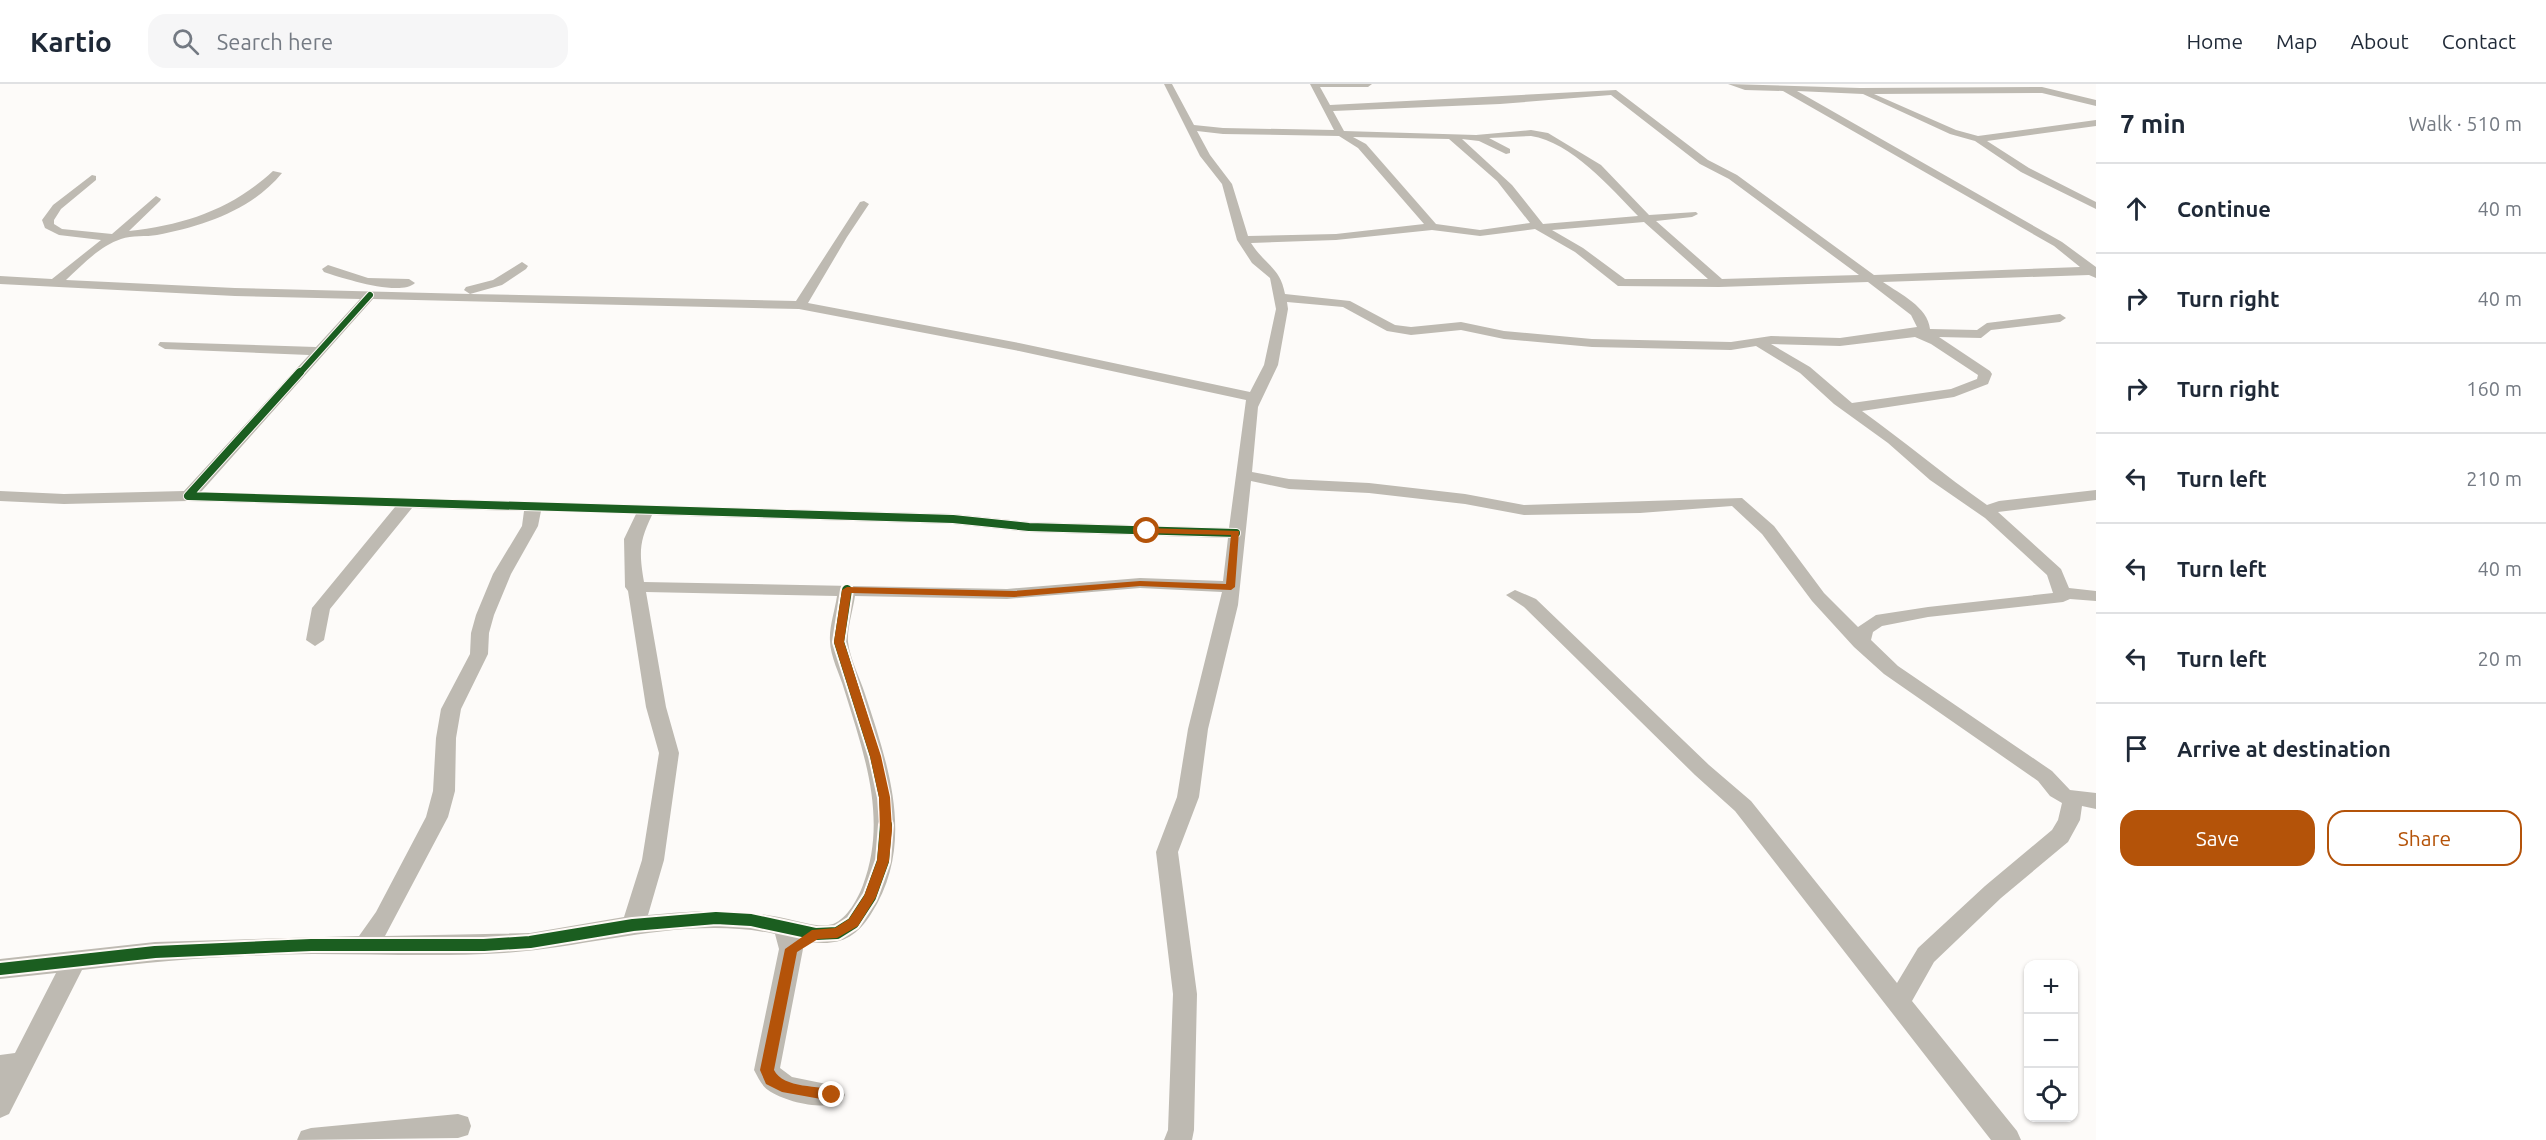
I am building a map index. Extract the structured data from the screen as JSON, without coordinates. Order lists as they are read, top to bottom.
{
  "page": {
    "header": "Kartio",
    "search": "Search here",
    "nav": [
      "Home",
      "Map",
      "About",
      "Contact"
    ],
    "heading": ["7 min", "Walk · 510 m"],
    "list": [
      ["Continue", "40 m"],
      ["Turn right", "40 m"],
      ["Turn right", "160 m"],
      ["Turn left", "210 m"],
      ["Turn left", "40 m"],
      ["Turn left", "20 m"],
      "Arrive at destination"
    ],
    "buttons": ["Save", "Share"],
    "map_buttons": ["+", "−"]
  }
}
